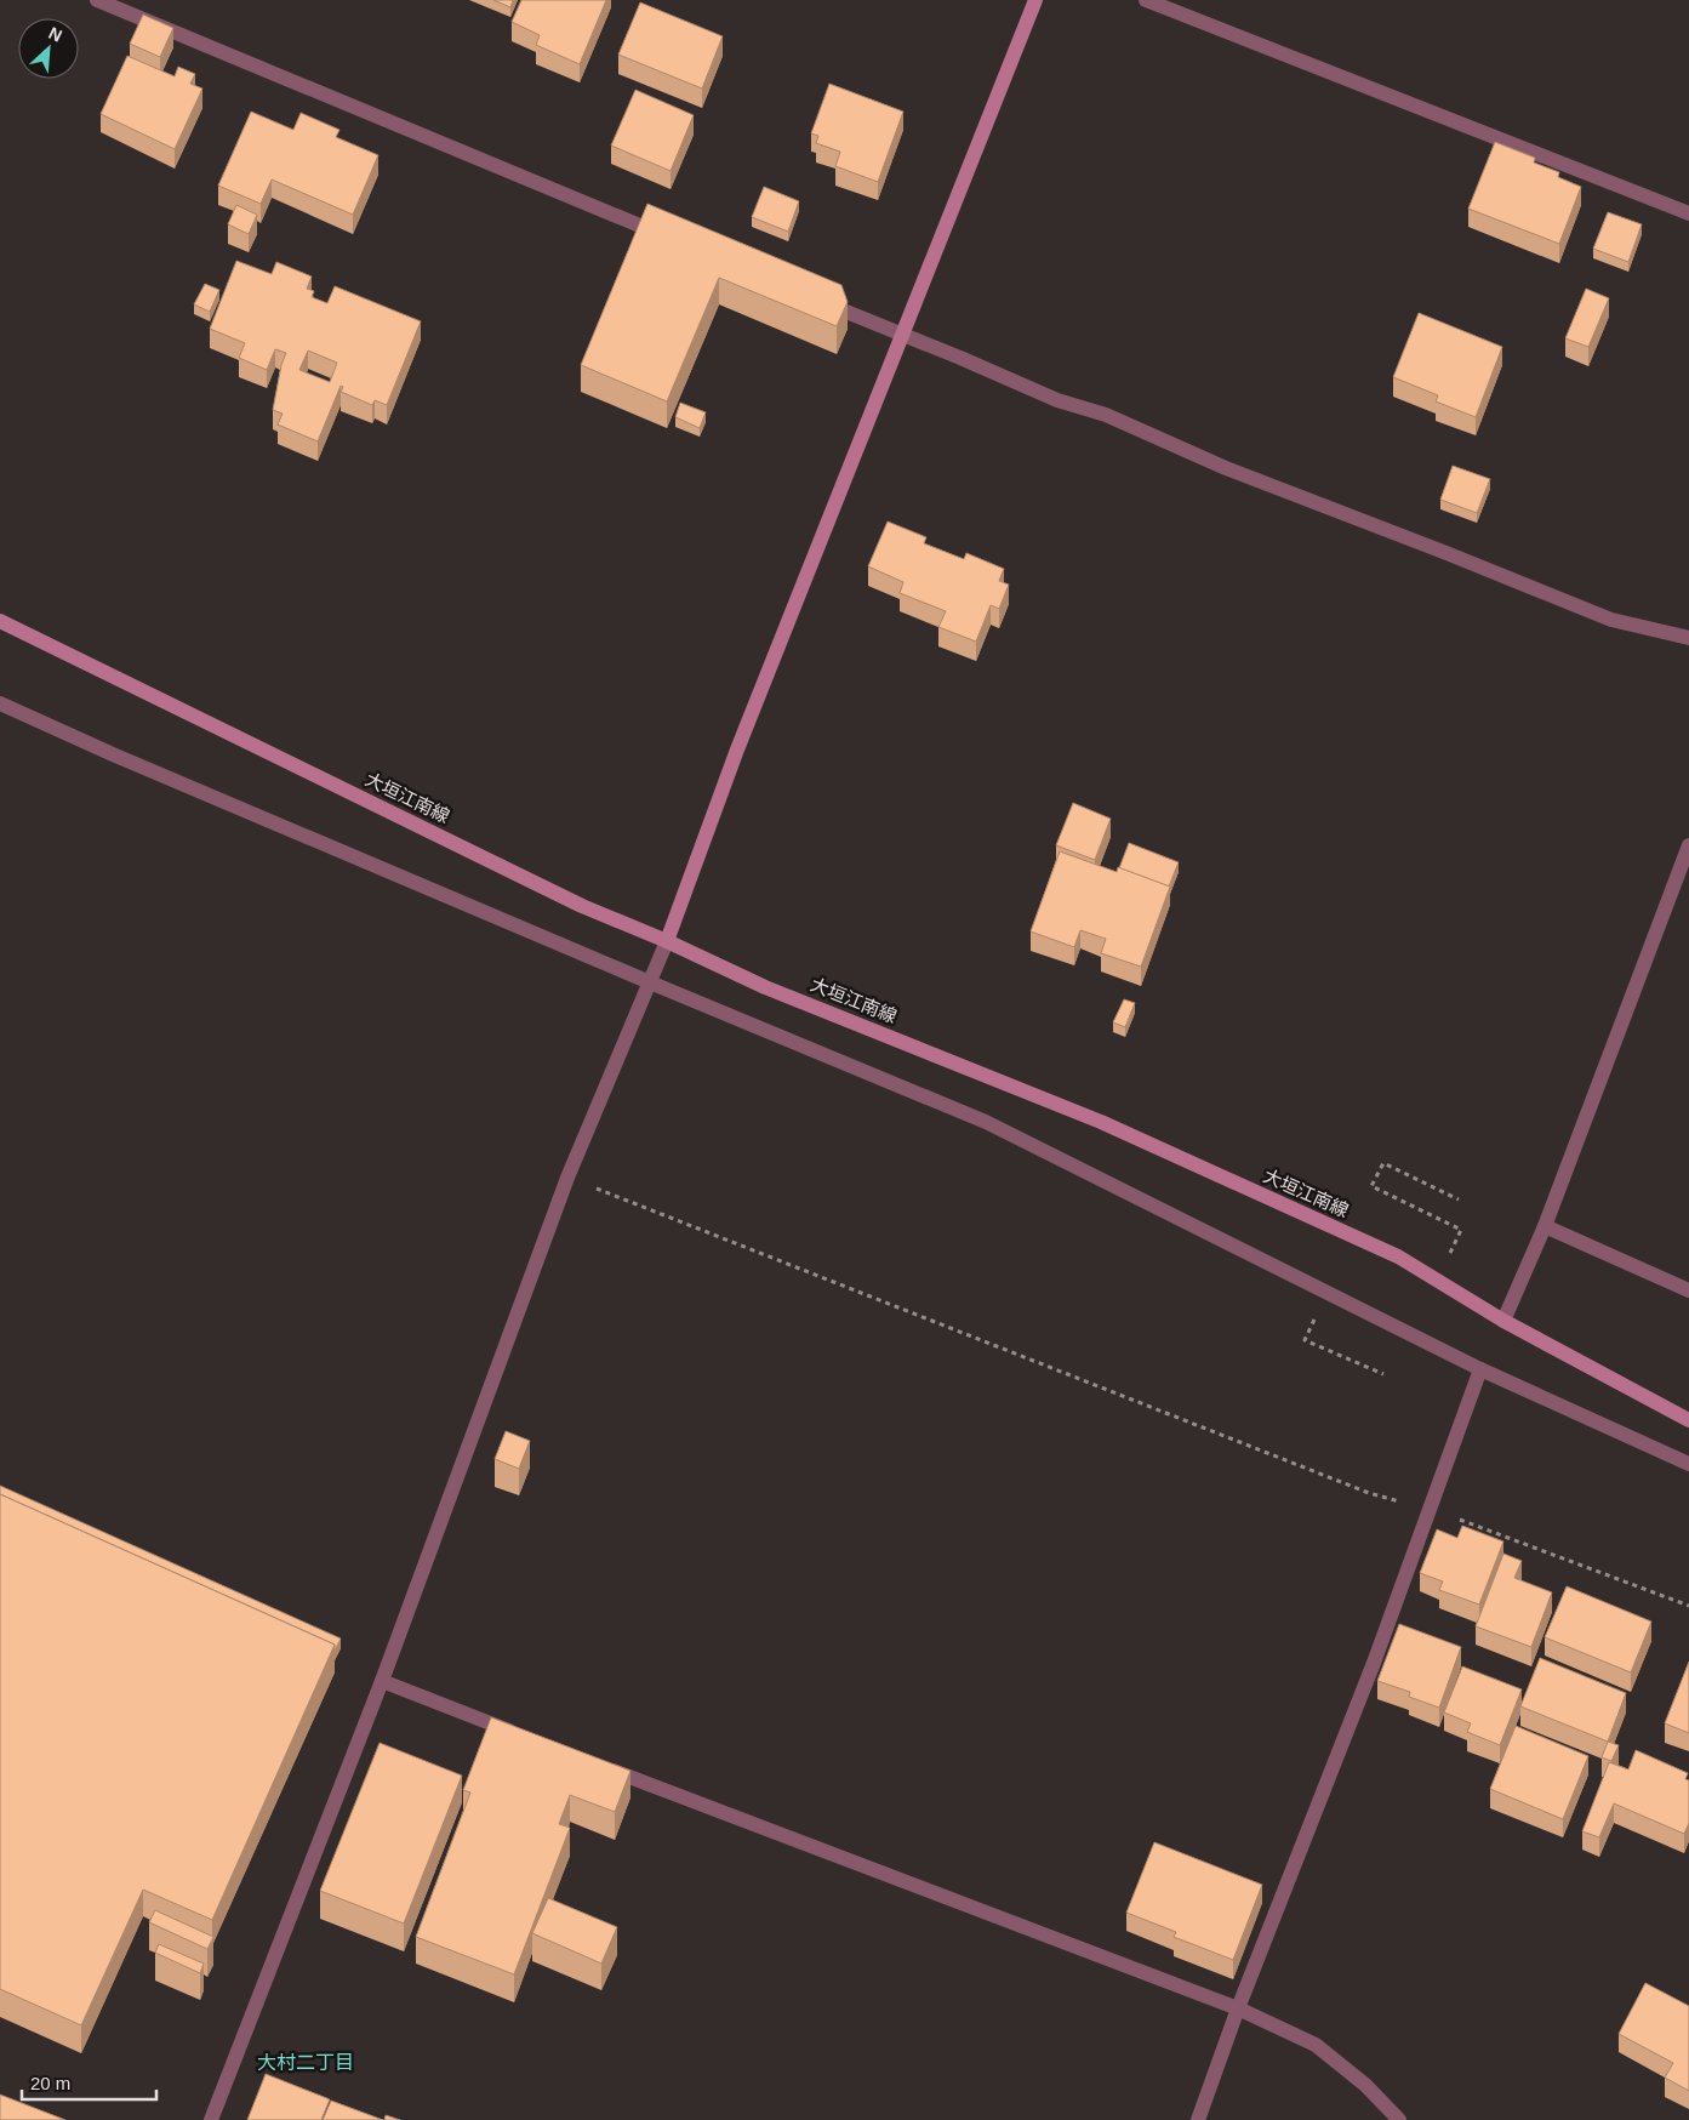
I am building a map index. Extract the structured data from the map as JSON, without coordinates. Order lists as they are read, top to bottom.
{
  "streets": {
    "main road": ["大垣江南線"]
  },
  "districts": ["大村二丁目"],
  "scale_bar": "20 m",
  "north": "top right"
}
